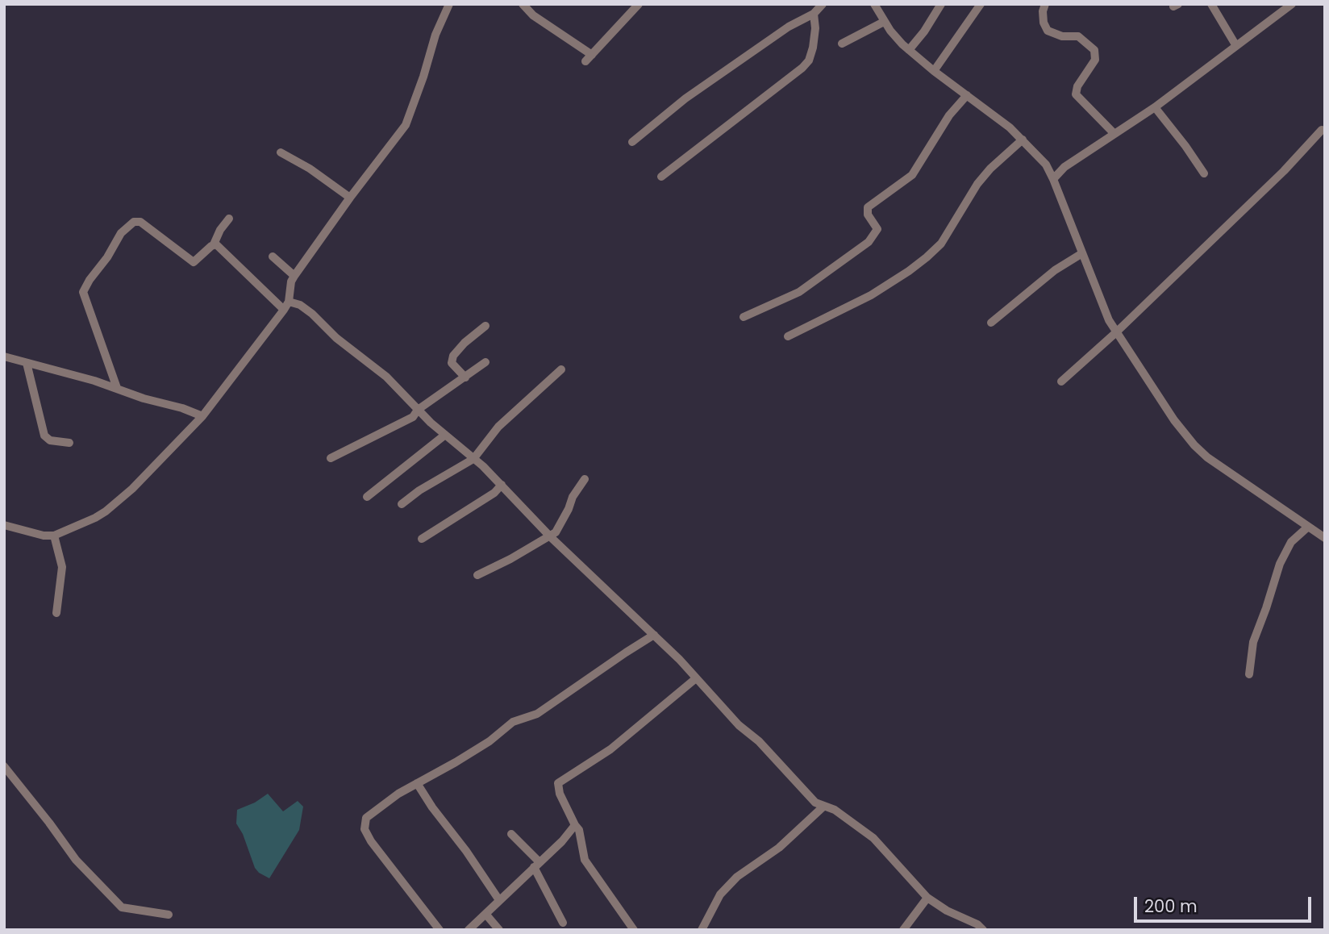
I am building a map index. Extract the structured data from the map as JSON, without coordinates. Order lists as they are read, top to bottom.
{
  "scale_bar": "200 m"
}
